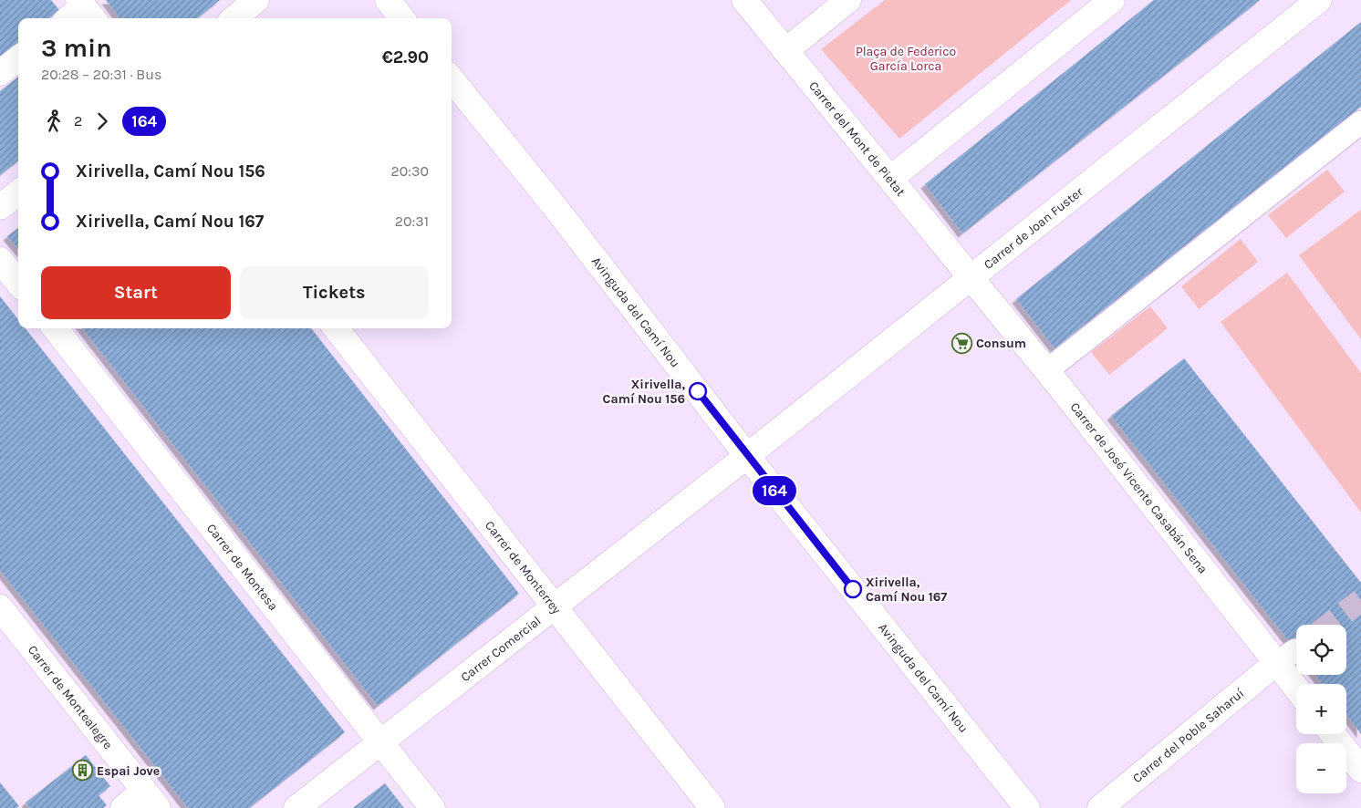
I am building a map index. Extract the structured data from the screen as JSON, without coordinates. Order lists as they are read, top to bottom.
{
  "streets": {
    "street": [
      "Carrer del Mont de Pietat",
      "Carrer de Joan Fuster",
      "Avinguda del Camí Nou",
      "Carrer de José Vicente Casabán Sena",
      "Carrer de Montesa",
      "Carrer de Monterrey",
      "Carrer Comercial",
      "Carrer de Montealegre",
      "Carrer del Poble Saharuí"
    ]
  },
  "crossings": [
    ["Carrer del Mont de Pietat", "Carrer de Joan Fuster"],
    ["Carrer del Mont de Pietat", "Carrer de José Vicente Casabán Sena"],
    ["Carrer de Joan Fuster", "Avinguda del Camí Nou"],
    ["Carrer de Joan Fuster", "Carrer de José Vicente Casabán Sena"],
    ["Carrer de Joan Fuster", "Carrer Comercial"],
    ["Avinguda del Camí Nou", "Carrer Comercial"],
    ["Carrer de José Vicente Casabán Sena", "Carrer del Poble Saharuí"],
    ["Carrer de Montesa", "Carrer Comercial"],
    ["Carrer de Monterrey", "Carrer Comercial"]
  ],
  "parks": ["Plaça de Federico García Lorca"],
  "places": {
    "supermarket": ["Consum"],
    "other": ["Xirivella, Camí Nou 156", "Xirivella, Camí Nou 167"],
    "building": ["Espai Jove"]
  },
  "lines": ["bus line 164"],
  "page": {
    "on_map": "164",
    "heading": ["3 min", "20:28 – 20:31 · Bus", "€2.90"],
    "legs": ["2", "164"],
    "list": [
      {
        "name": "Xirivella, Camí Nou 156",
        "value": "20:30"
      },
      {
        "name": "Xirivella, Camí Nou 167",
        "value": "20:31"
      }
    ],
    "buttons": ["Start", "Tickets"],
    "map_buttons": ["+", "−"]
  }
}
